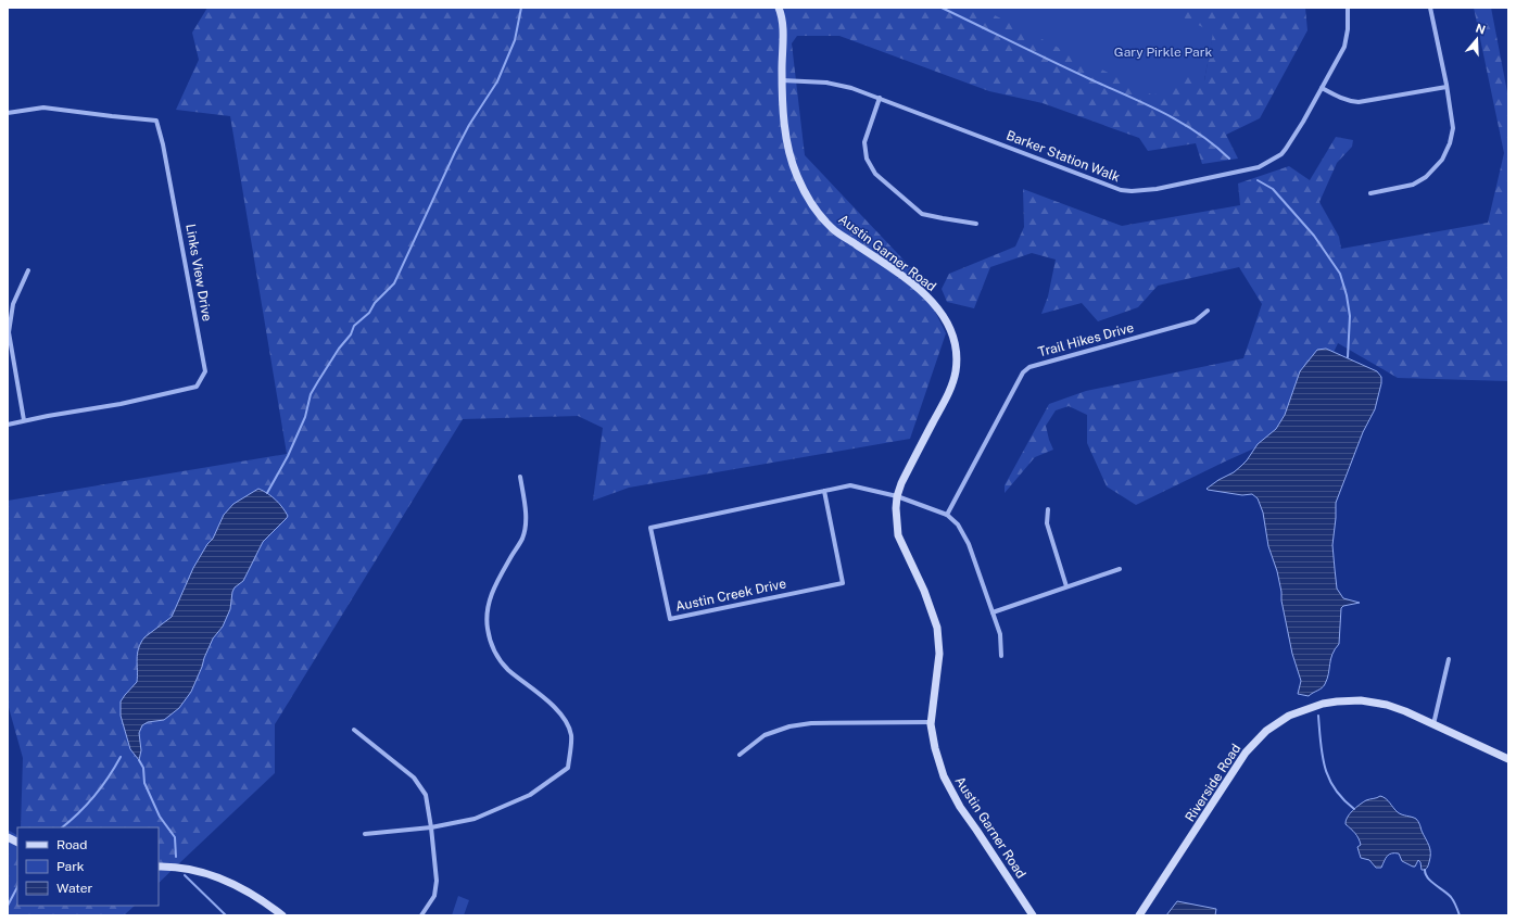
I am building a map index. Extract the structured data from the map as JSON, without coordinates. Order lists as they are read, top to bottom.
{
  "streets": {
    "street": [
      "Barker Station Walk",
      "Austin Garner Road",
      "Links View Drive",
      "Trail Hikes Drive",
      "Austin Creek Drive",
      "Riverside Road"
    ]
  },
  "crossings": [
    ["Barker Station Walk", "Austin Garner Road"],
    ["Austin Garner Road", "Austin Creek Drive"],
    ["Trail Hikes Drive", "Austin Creek Drive"]
  ],
  "parks": ["Gary Pirkle Park"],
  "legend": ["Road", "Park", "Water"],
  "north": "top"
}
